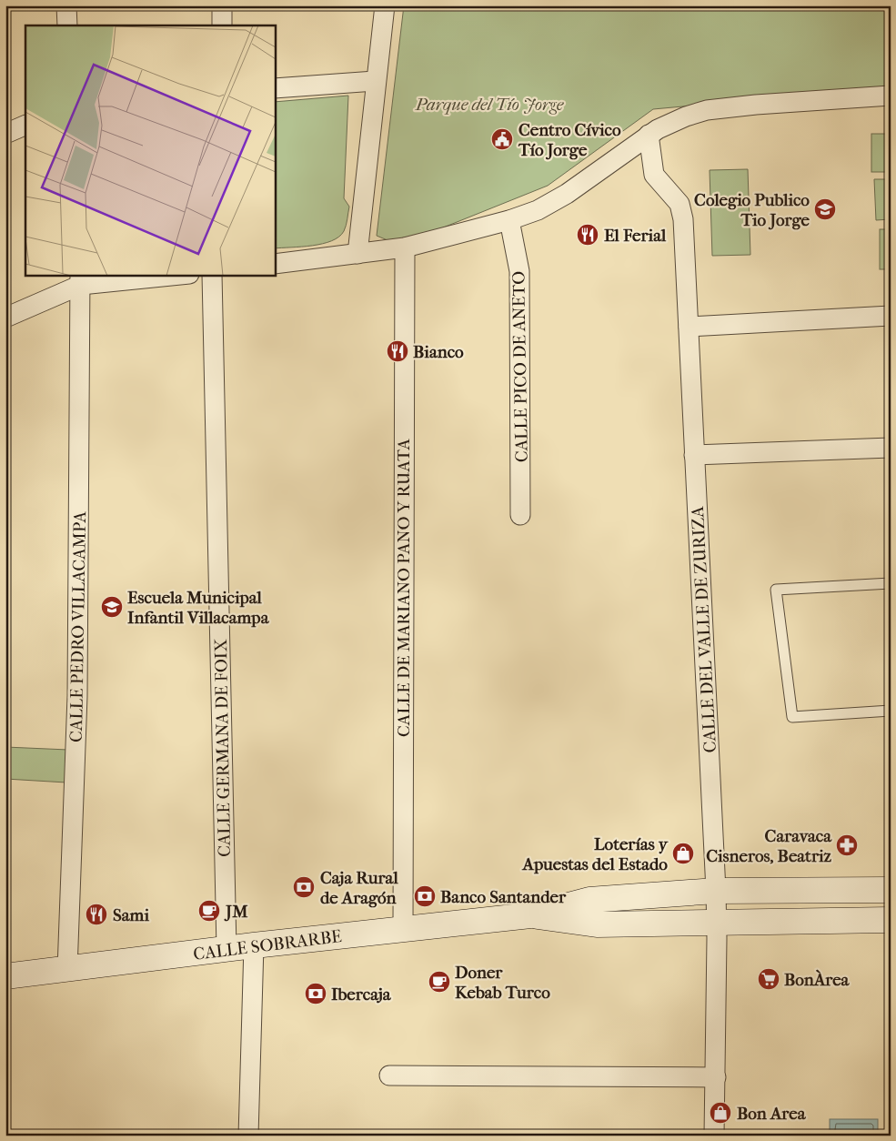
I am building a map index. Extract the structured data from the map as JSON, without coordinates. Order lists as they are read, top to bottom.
{
  "streets": {
    "main road": ["CALLE SOBRARBE"],
    "street": [
      "CALLE PICO DE ANETO",
      "CALLE DE MARIANO PANO Y RUATA",
      "CALLE PEDRO VILLACAMPA",
      "CALLE DEL VALLE DE ZURIZA",
      "CALLE GERMANA DE FOIX"
    ]
  },
  "crossings": [
    ["CALLE DE MARIANO PANO Y RUATA", "CALLE SOBRARBE"],
    ["CALLE PEDRO VILLACAMPA", "CALLE SOBRARBE"],
    ["CALLE GERMANA DE FOIX", "CALLE SOBRARBE"]
  ],
  "parks": ["Parque del Tío Jorge"],
  "places": {
    "public building": ["Centro Cívico Tío Jorge"],
    "school or university": ["Colegio Publico Tio Jorge", "Escuela Municipal Infantil Villacampa"],
    "restaurant": ["El Ferial", "Bianco", "Sami"],
    "pharmacy": ["Caravaca Cisneros, Beatriz"],
    "shop": ["Loterías y Apuestas del Estado", "Bon Area"],
    "bank": ["Caja Rural de Aragón", "Banco Santander", "Ibercaja"],
    "cafe": ["JM", "Doner Kebab Turco"],
    "supermarket": ["BonÀrea"]
  }
}
